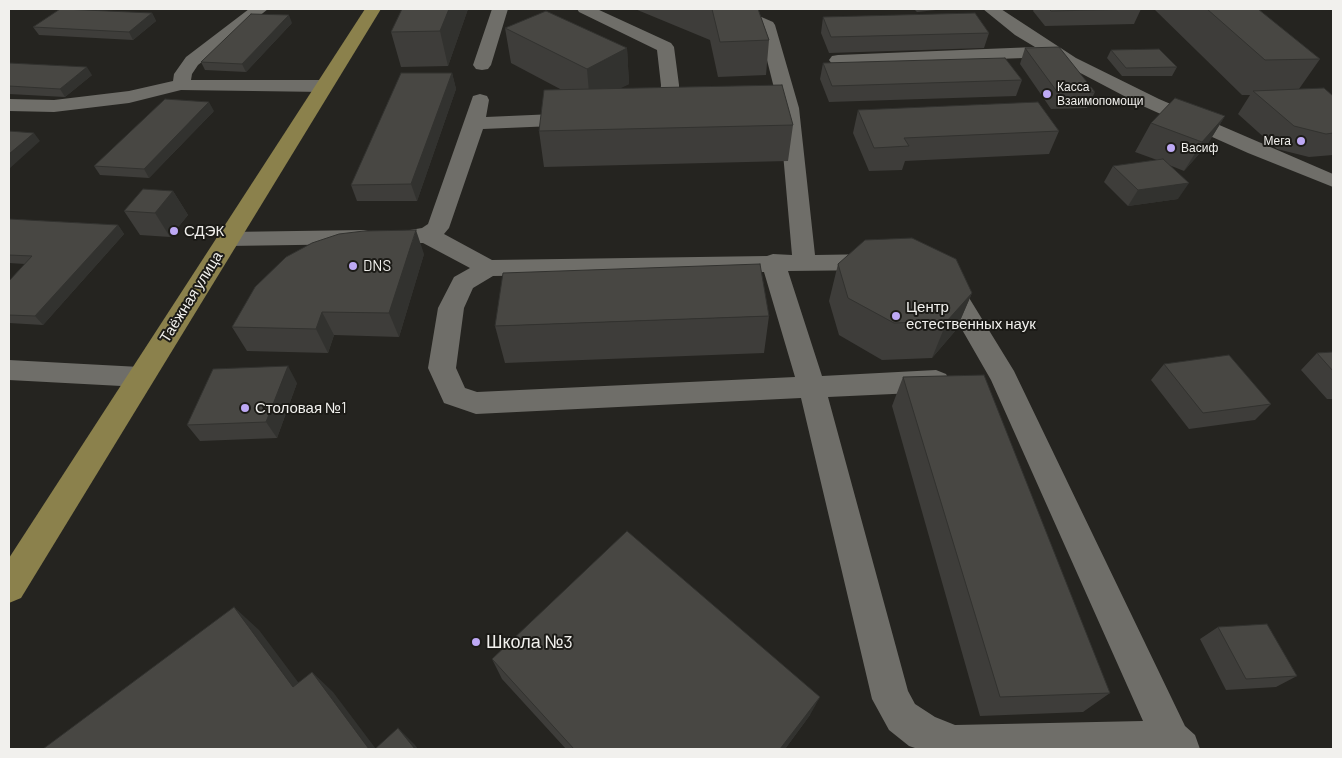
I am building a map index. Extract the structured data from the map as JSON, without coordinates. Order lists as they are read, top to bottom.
{
  "streets": {
    "main road": ["Таёжная улица"]
  },
  "places": [
    "Касса Взаимопомощи",
    "Мега",
    "Васиф",
    "СДЭК",
    "DNS",
    "Центр естественных наук",
    "Столовая №1",
    "Школа №3"
  ]
}
